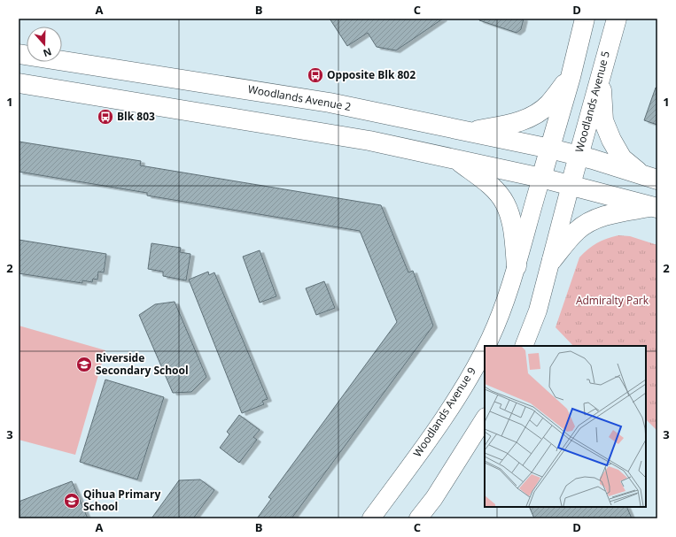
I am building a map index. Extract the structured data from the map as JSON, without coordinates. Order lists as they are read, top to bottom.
{
  "streets": {
    "main road": ["Woodlands Avenue 2", "Woodlands Avenue 5", "Woodlands Avenue 9"]
  },
  "crossings": [
    ["Woodlands Avenue 2", "Woodlands Avenue 5"]
  ],
  "parks": ["Admiralty Park"],
  "places": {
    "bus stop": ["Opposite Blk 802", "Blk 803"],
    "school or university": ["Riverside Secondary School", "Qihua Primary School"]
  },
  "north": "bottom",
  "grid": {
    "columns": [
      "A",
      "B",
      "C",
      "D"
    ],
    "rows": ["1", "2", "3"]
  }
}
